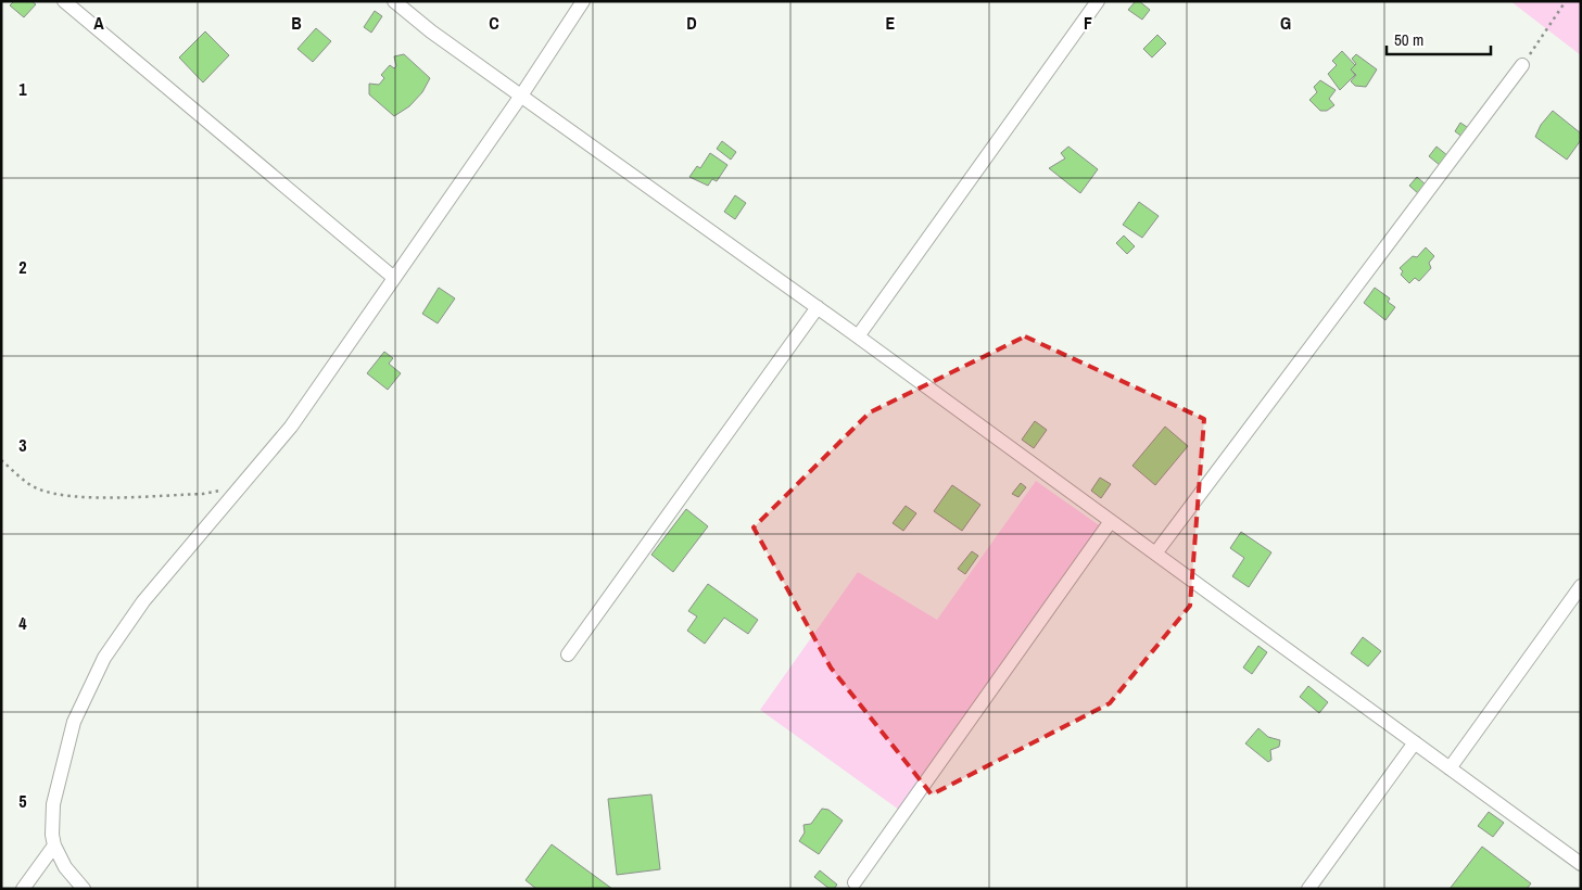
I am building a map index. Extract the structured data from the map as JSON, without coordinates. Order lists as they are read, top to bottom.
{
  "scale_bar": "50 m",
  "grid": {
    "columns": [
      "A",
      "B",
      "C",
      "D",
      "E",
      "F",
      "G"
    ],
    "rows": [
      "1",
      "2",
      "3",
      "4",
      "5"
    ]
  }
}
